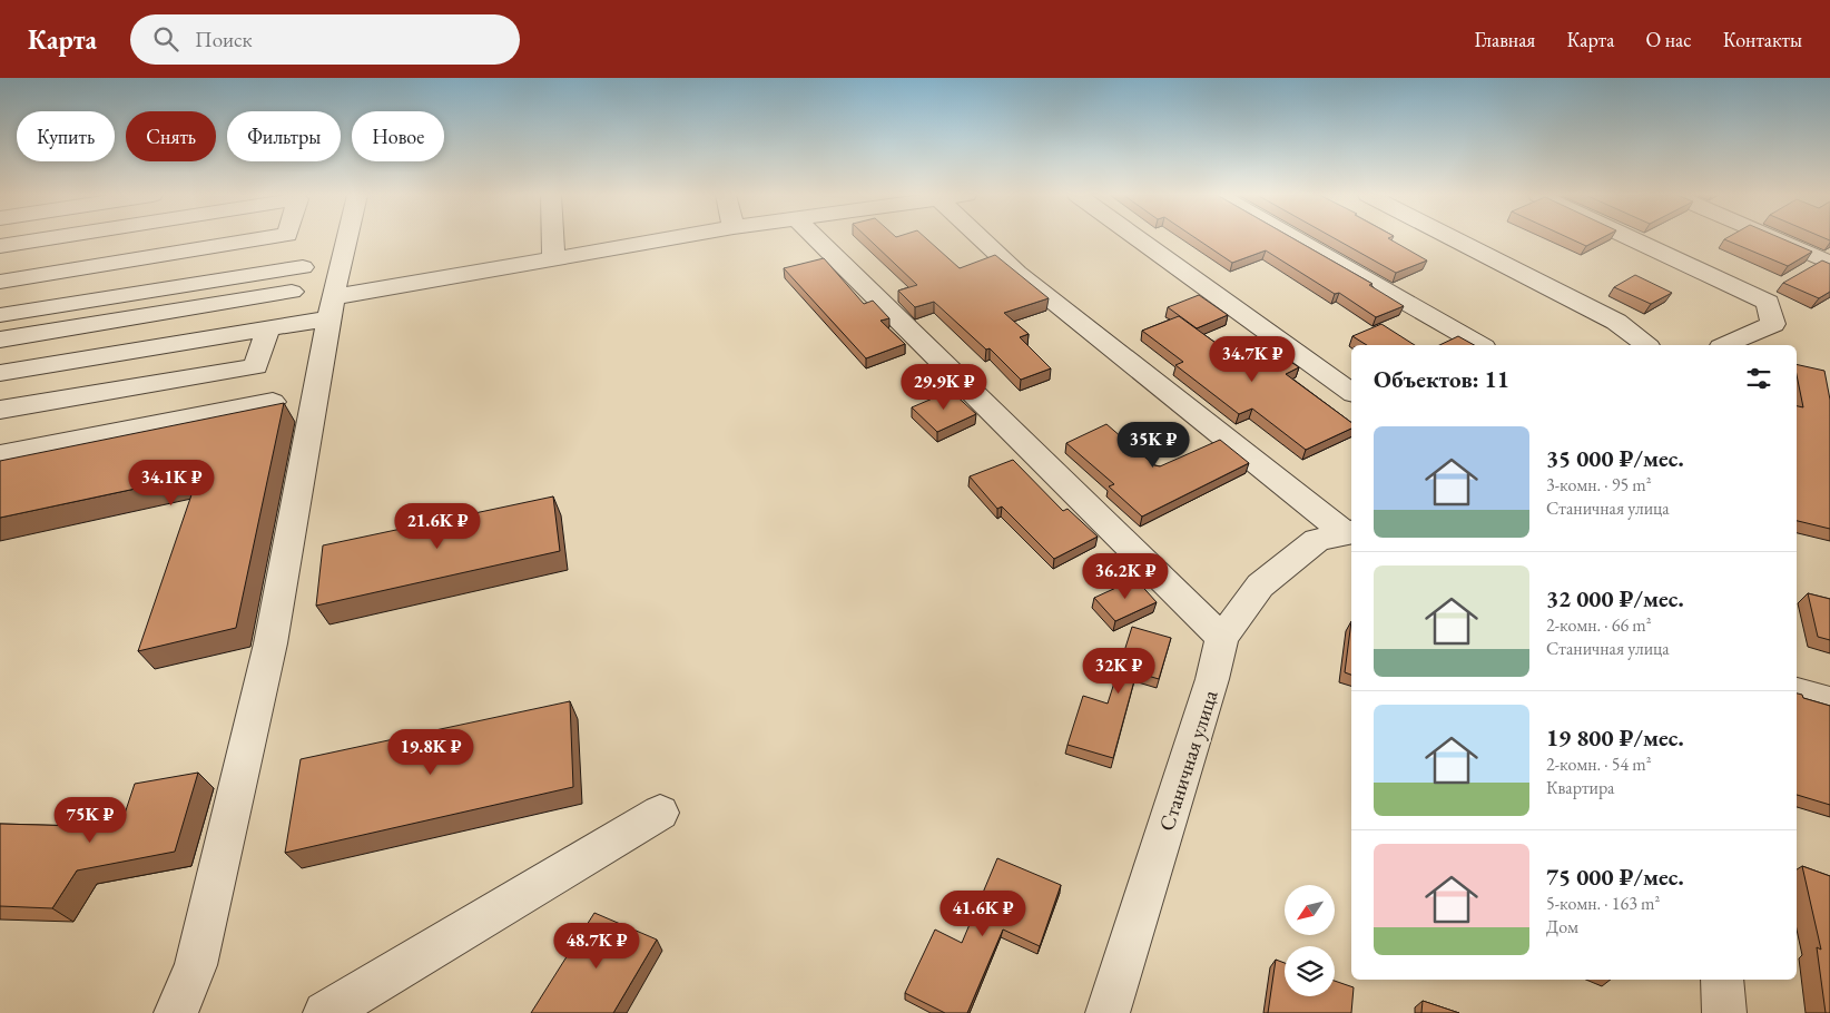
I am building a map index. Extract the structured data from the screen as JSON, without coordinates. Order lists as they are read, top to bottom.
{
  "streets": {
    "street": ["Станичная улица"]
  },
  "north": "bottom left",
  "page": {
    "header": "Карта",
    "search": "Поиск",
    "nav": [
      "Главная",
      "Карта",
      "О нас",
      "Контакты"
    ],
    "chip": [
      "Купить",
      "Снять",
      "Фильтры",
      "Новое"
    ],
    "price": [
      "34.7K ₽",
      "29.9K ₽",
      "35K ₽",
      "34.1K ₽",
      "21.6K ₽",
      "36.2K ₽",
      "32K ₽",
      "19.8K ₽",
      "75K ₽",
      "41.6K ₽",
      "48.7K ₽"
    ],
    "heading": "Объектов: 11",
    "list": [
      {
        "name": "35 000 ₽/мес.",
        "note": "3-комн. · 95 m² · Станичная улица"
      },
      {
        "name": "32 000 ₽/мес.",
        "note": "2-комн. · 66 m² · Станичная улица"
      },
      {
        "name": "19 800 ₽/мес.",
        "note": "2-комн. · 54 m² · Квартира"
      },
      {
        "name": "75 000 ₽/мес.",
        "note": "5-комн. · 163 m² · Дом"
      }
    ]
  }
}
